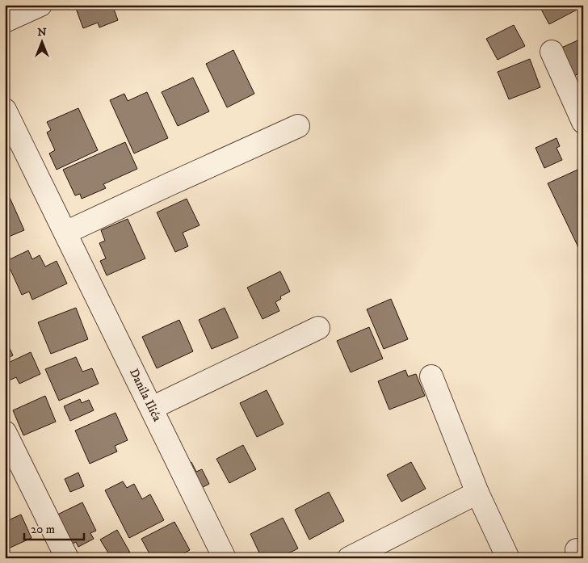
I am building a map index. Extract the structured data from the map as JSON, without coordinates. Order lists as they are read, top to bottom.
{
  "streets": {
    "street": ["Danila Ilića"]
  },
  "scale_bar": "20 m",
  "north": "top"
}
